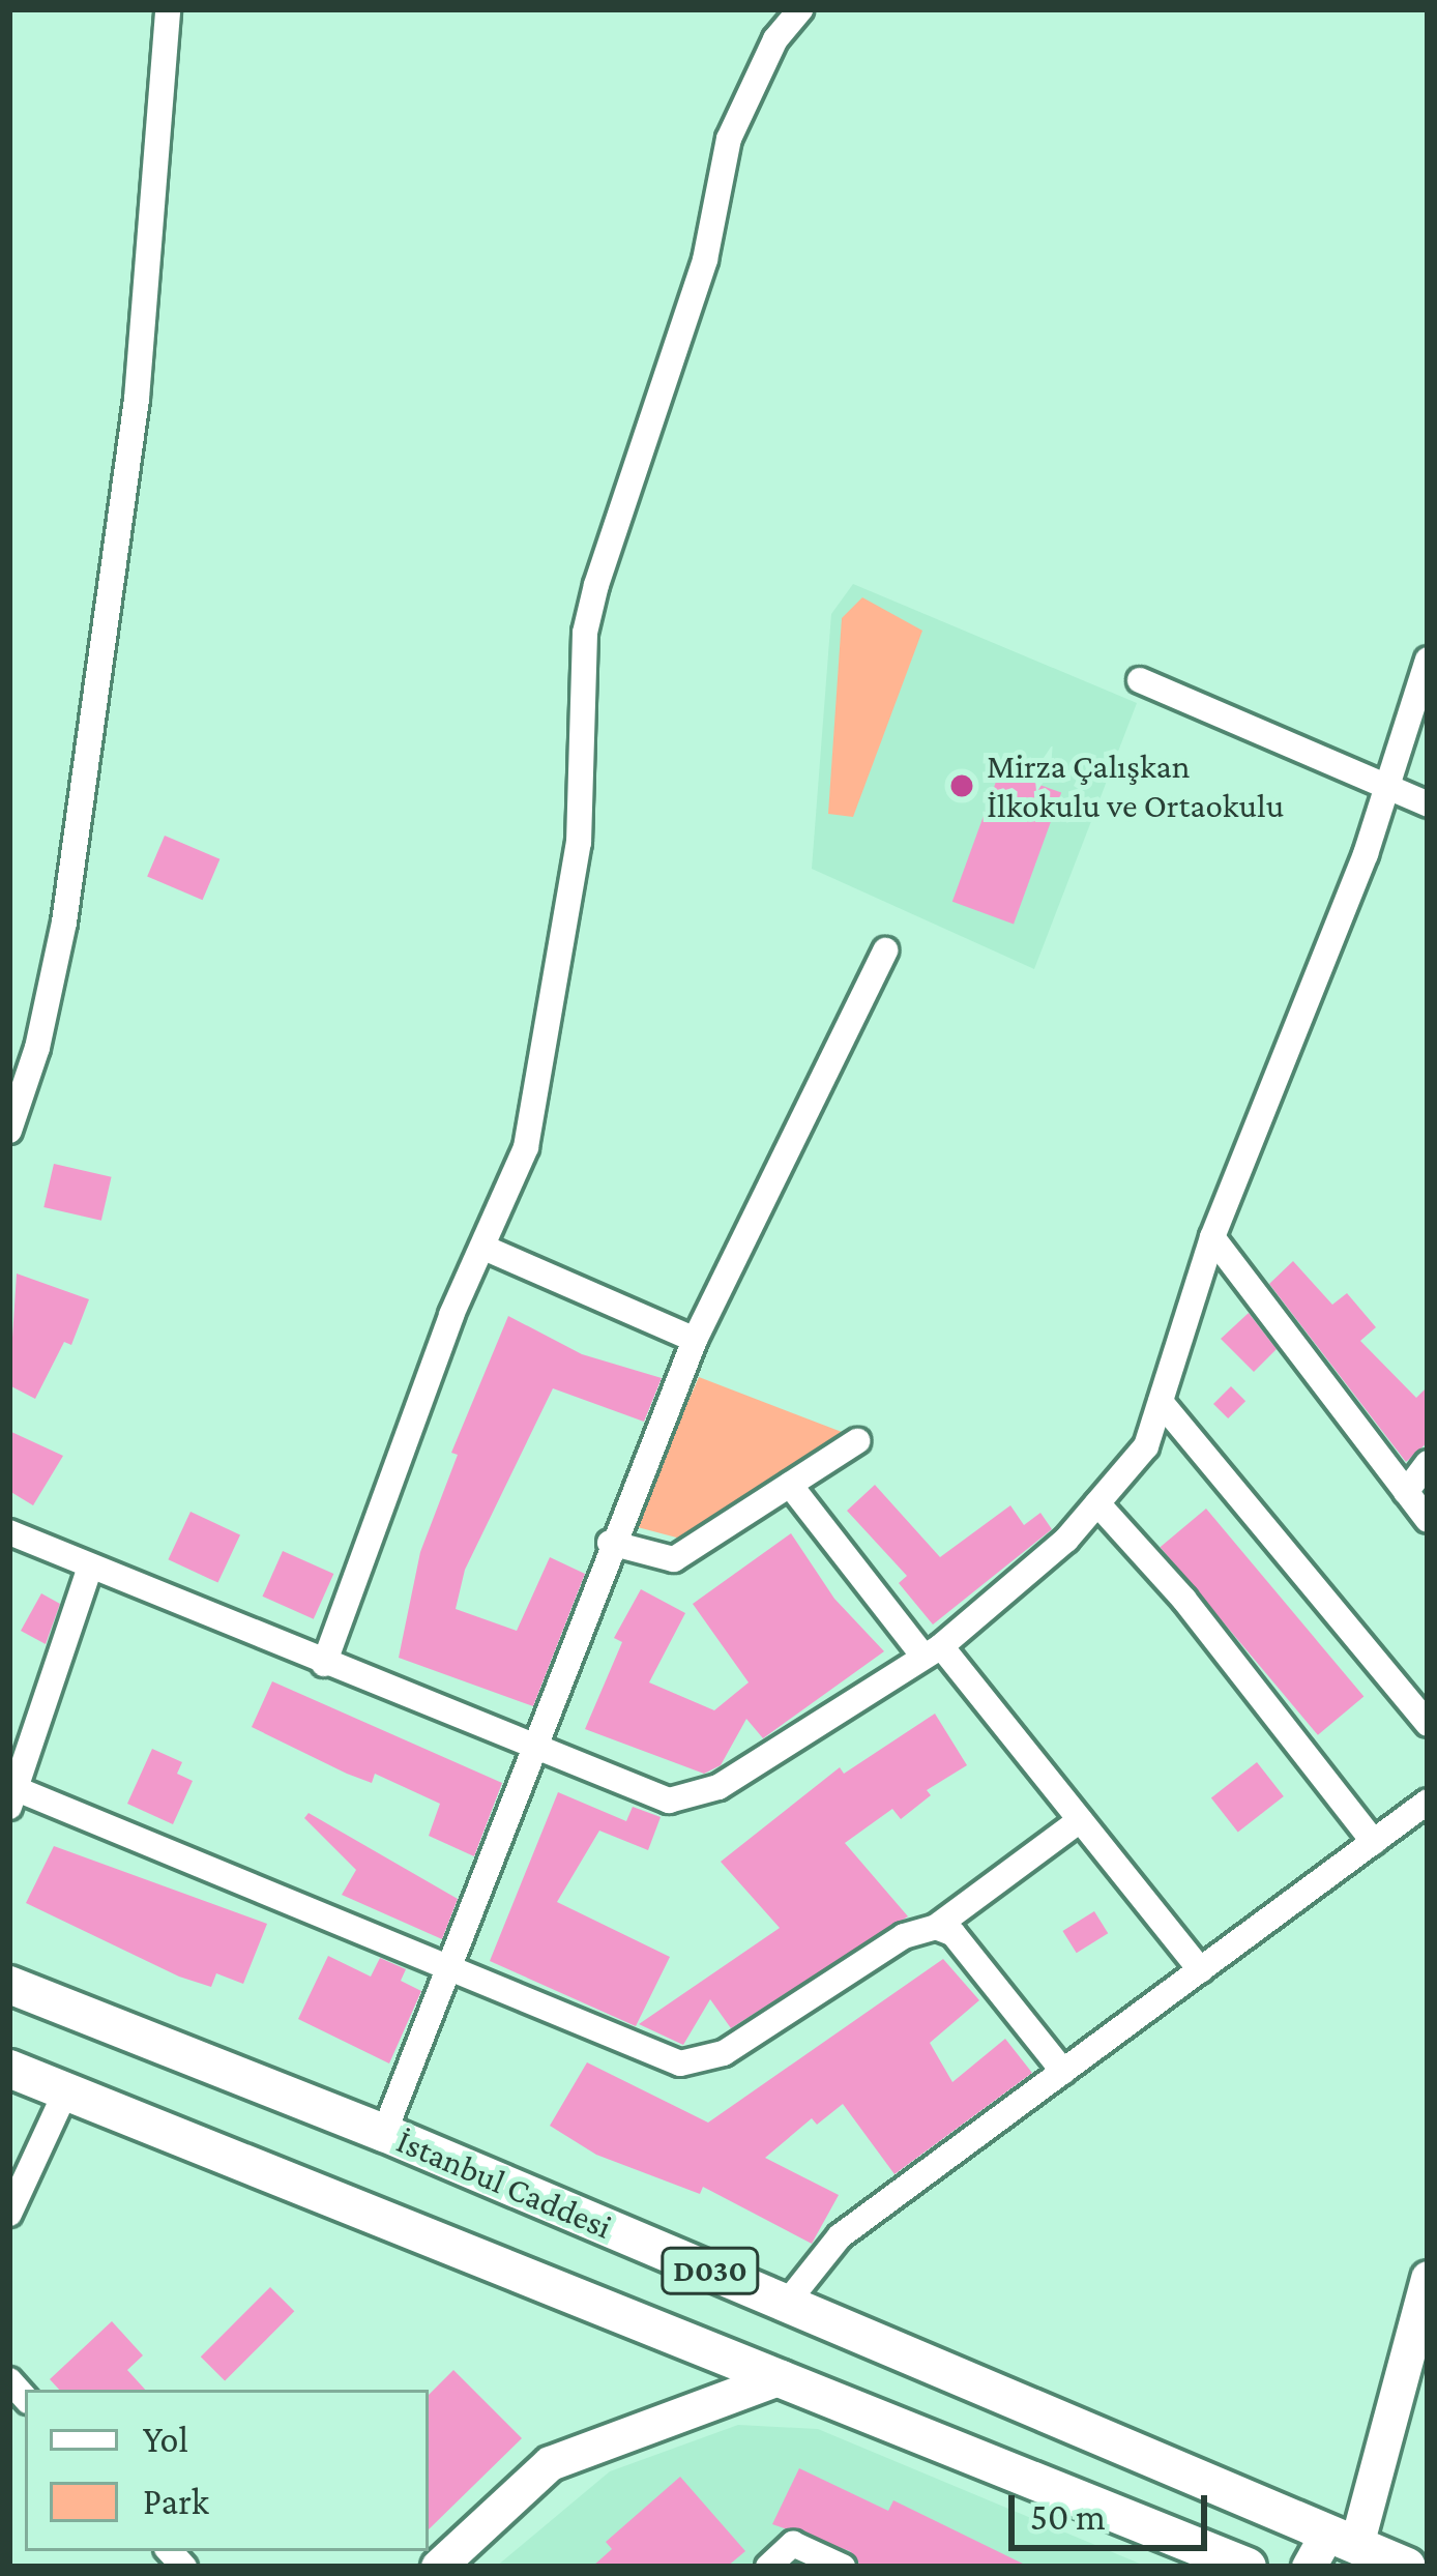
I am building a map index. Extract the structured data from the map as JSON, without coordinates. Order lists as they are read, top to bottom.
{
  "streets": {
    "main road": ["İstanbul Caddesi", "D030"]
  },
  "places": ["Mirza Çalışkan İlkokulu ve Ortaokulu"],
  "legend": ["Yol", "Park"],
  "scale_bar": "50 m"
}
